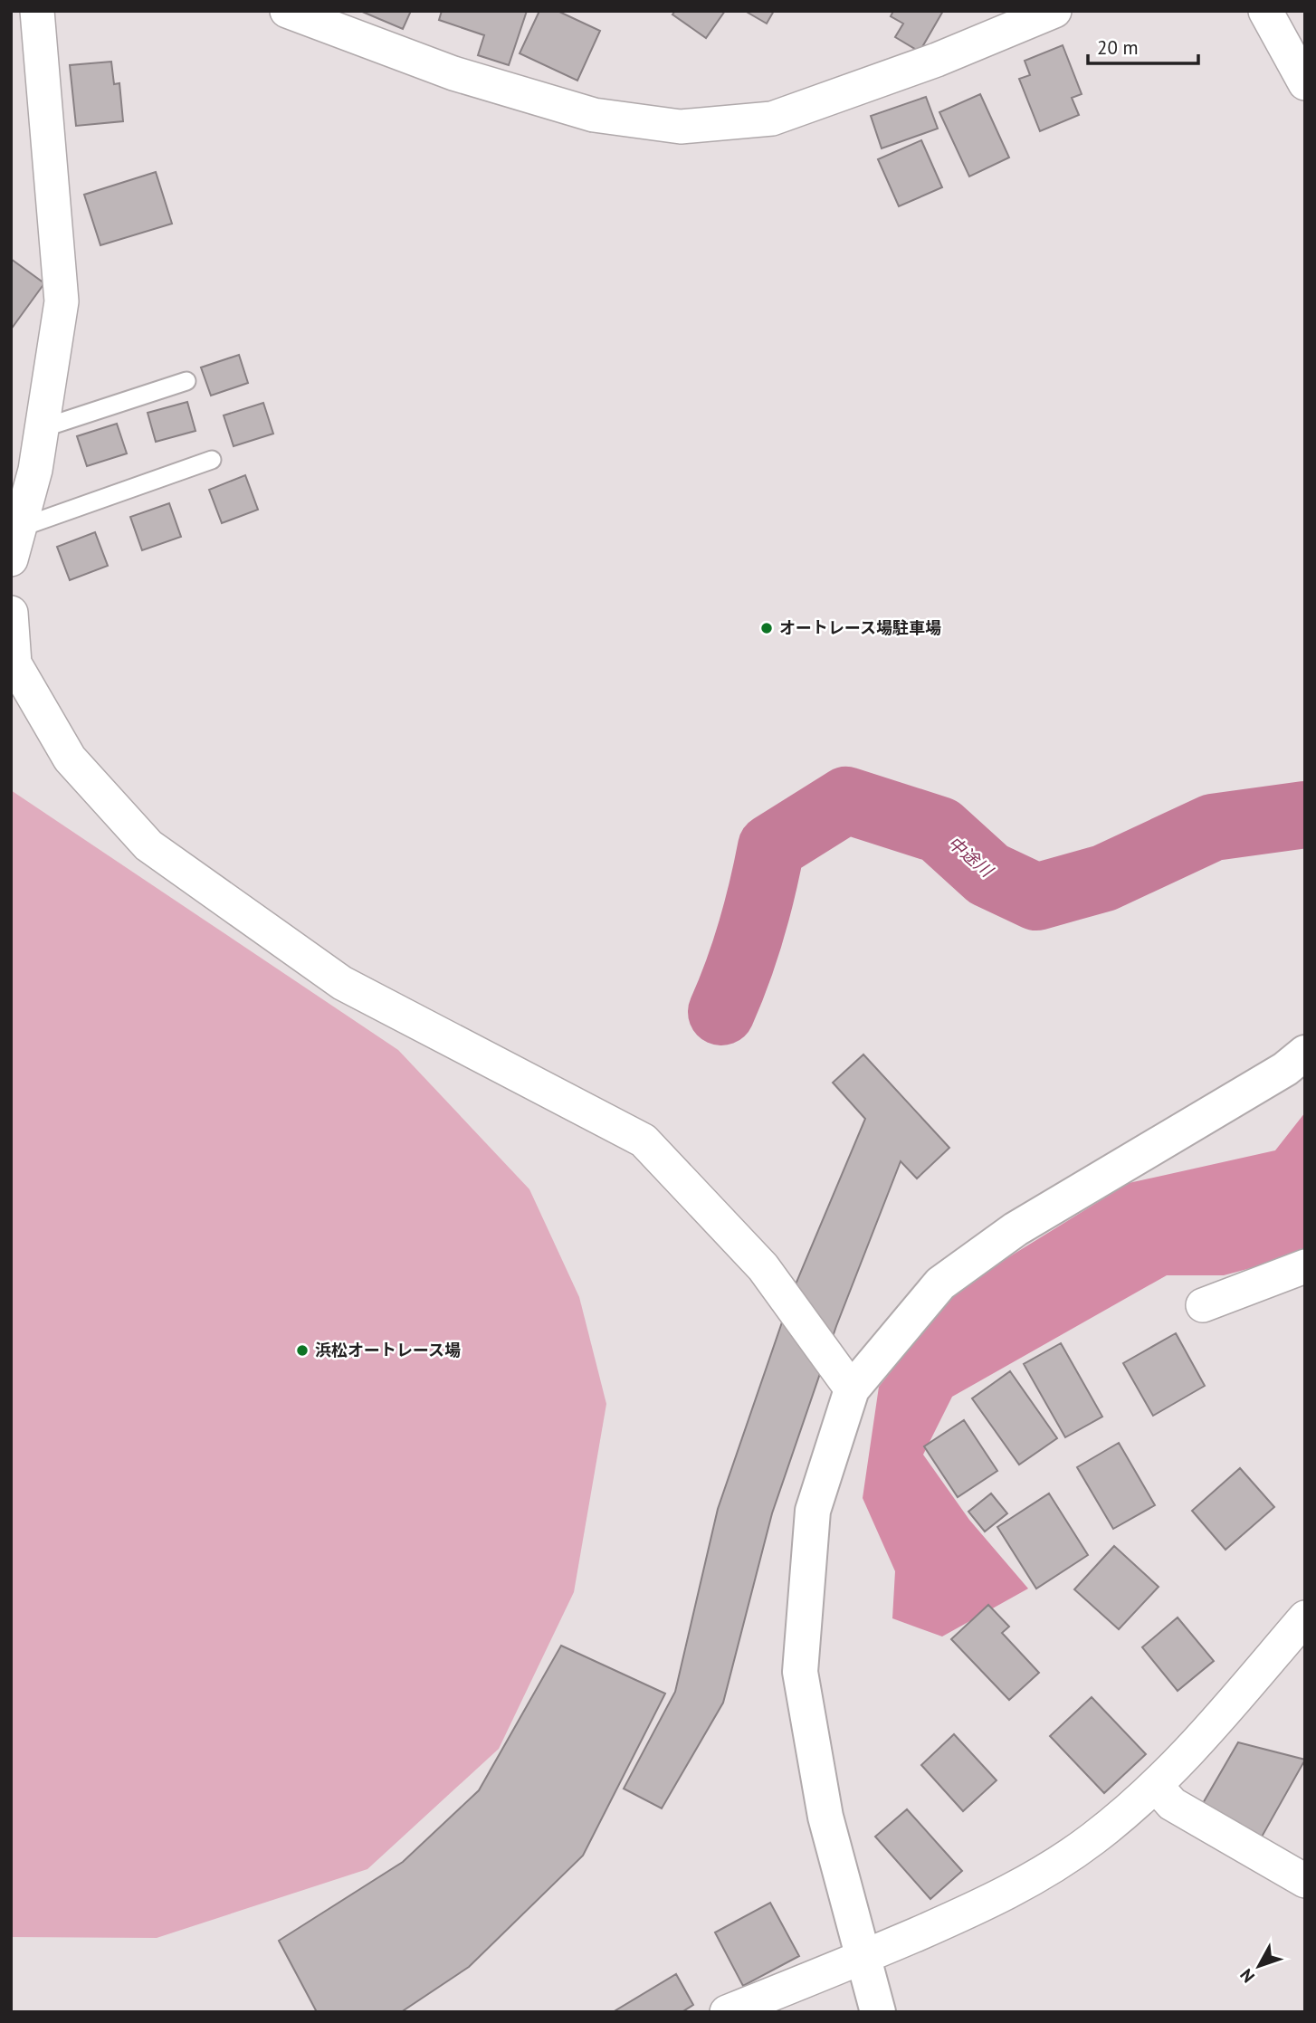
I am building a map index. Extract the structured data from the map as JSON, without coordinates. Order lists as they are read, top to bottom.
{
  "water": ["中途川"],
  "places": ["オートレース場駐車場", "浜松オートレース場"],
  "scale_bar": "20 m",
  "north": "bottom left"
}
